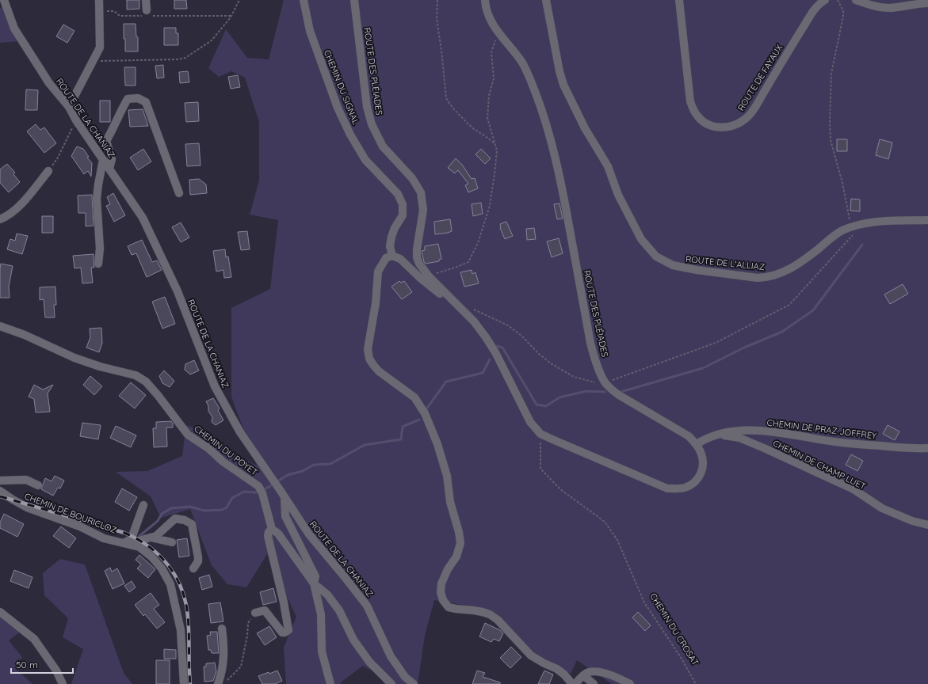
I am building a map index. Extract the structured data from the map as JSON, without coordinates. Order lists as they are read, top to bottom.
{
  "streets": {
    "street": [
      "ROUTE DES PLÉIADES",
      "ROUTE DE FAYAUX",
      "CHEMIN DU SIGNAL",
      "ROUTE DE LA CHANIAZ",
      "ROUTE DE L'ALLIAZ",
      "CHEMIN DE PRAZ JOFFREY",
      "CHEMIN DU POYET",
      "CHEMIN DE CHAMP LUET",
      "CHEMIN DE BOURICLOZ"
    ],
    "path": ["CHEMIN DU CROSAT"]
  },
  "crossings": [
    ["ROUTE DES PLÉIADES", "CHEMIN DE PRAZ JOFFREY"],
    ["ROUTE DES PLÉIADES", "CHEMIN DU CROSAT"],
    ["CHEMIN DE PRAZ JOFFREY", "CHEMIN DE CHAMP LUET"]
  ],
  "scale_bar": "50 m"
}
